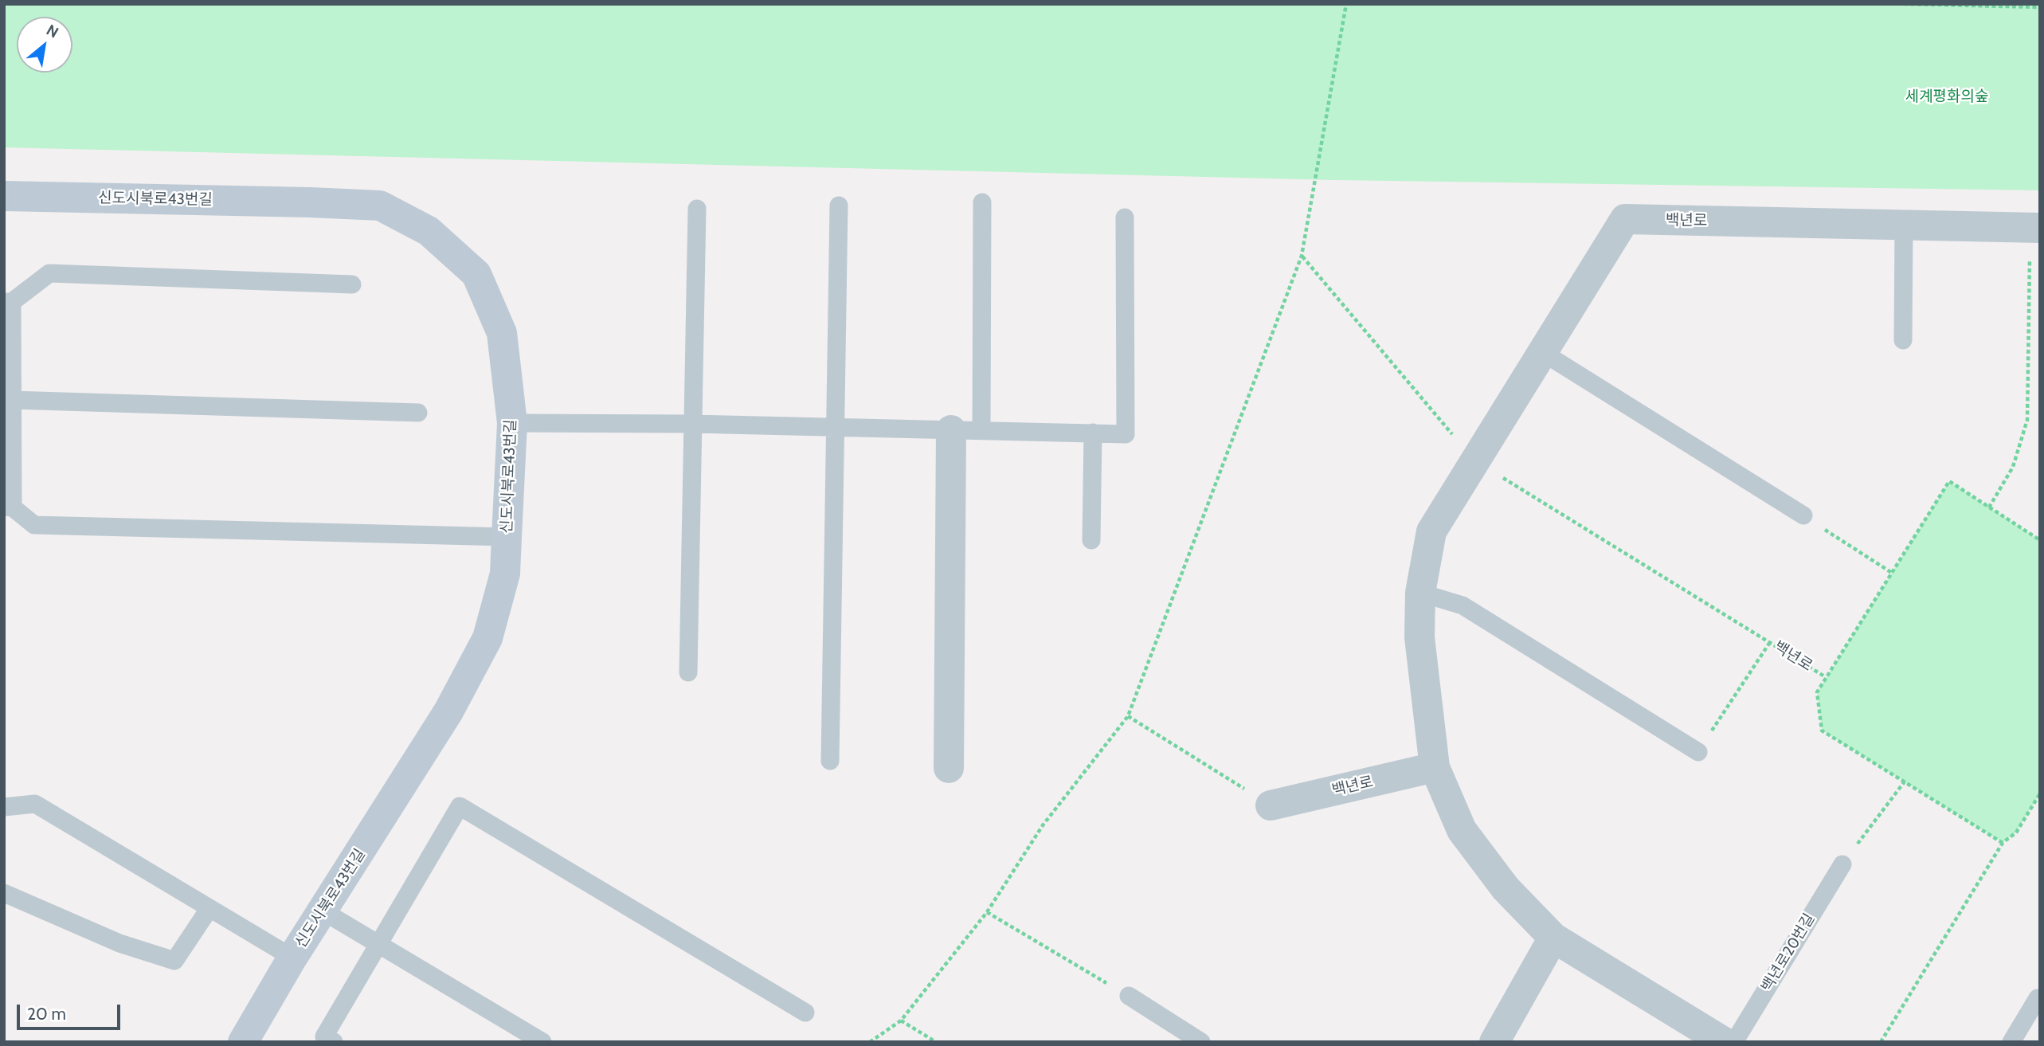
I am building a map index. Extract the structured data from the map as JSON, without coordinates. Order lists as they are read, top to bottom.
{
  "streets": {
    "street": ["신도시북로43번길", "백년로"],
    "lane": ["백년로20번길"]
  },
  "parks": ["세계평화의숲"],
  "scale_bar": "20 m",
  "north": "top right"
}
